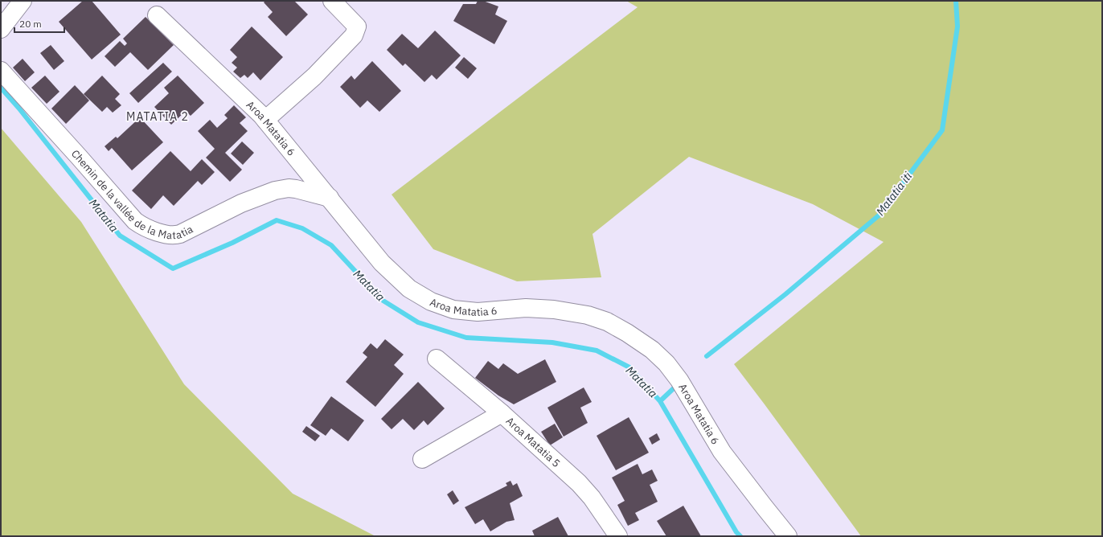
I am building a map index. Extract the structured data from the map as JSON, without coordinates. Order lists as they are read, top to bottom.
{
  "streets": {
    "street": ["Aroa Matatia 6", "Chemin de la vallée de la Matatia", "Aroa Matatia 5"]
  },
  "crossings": [
    ["Aroa Matatia 6", "Chemin de la vallée de la Matatia"]
  ],
  "districts": ["MATATIA 2"],
  "water": ["Matatia iti", "Matatia"],
  "scale_bar": "20 m"
}
